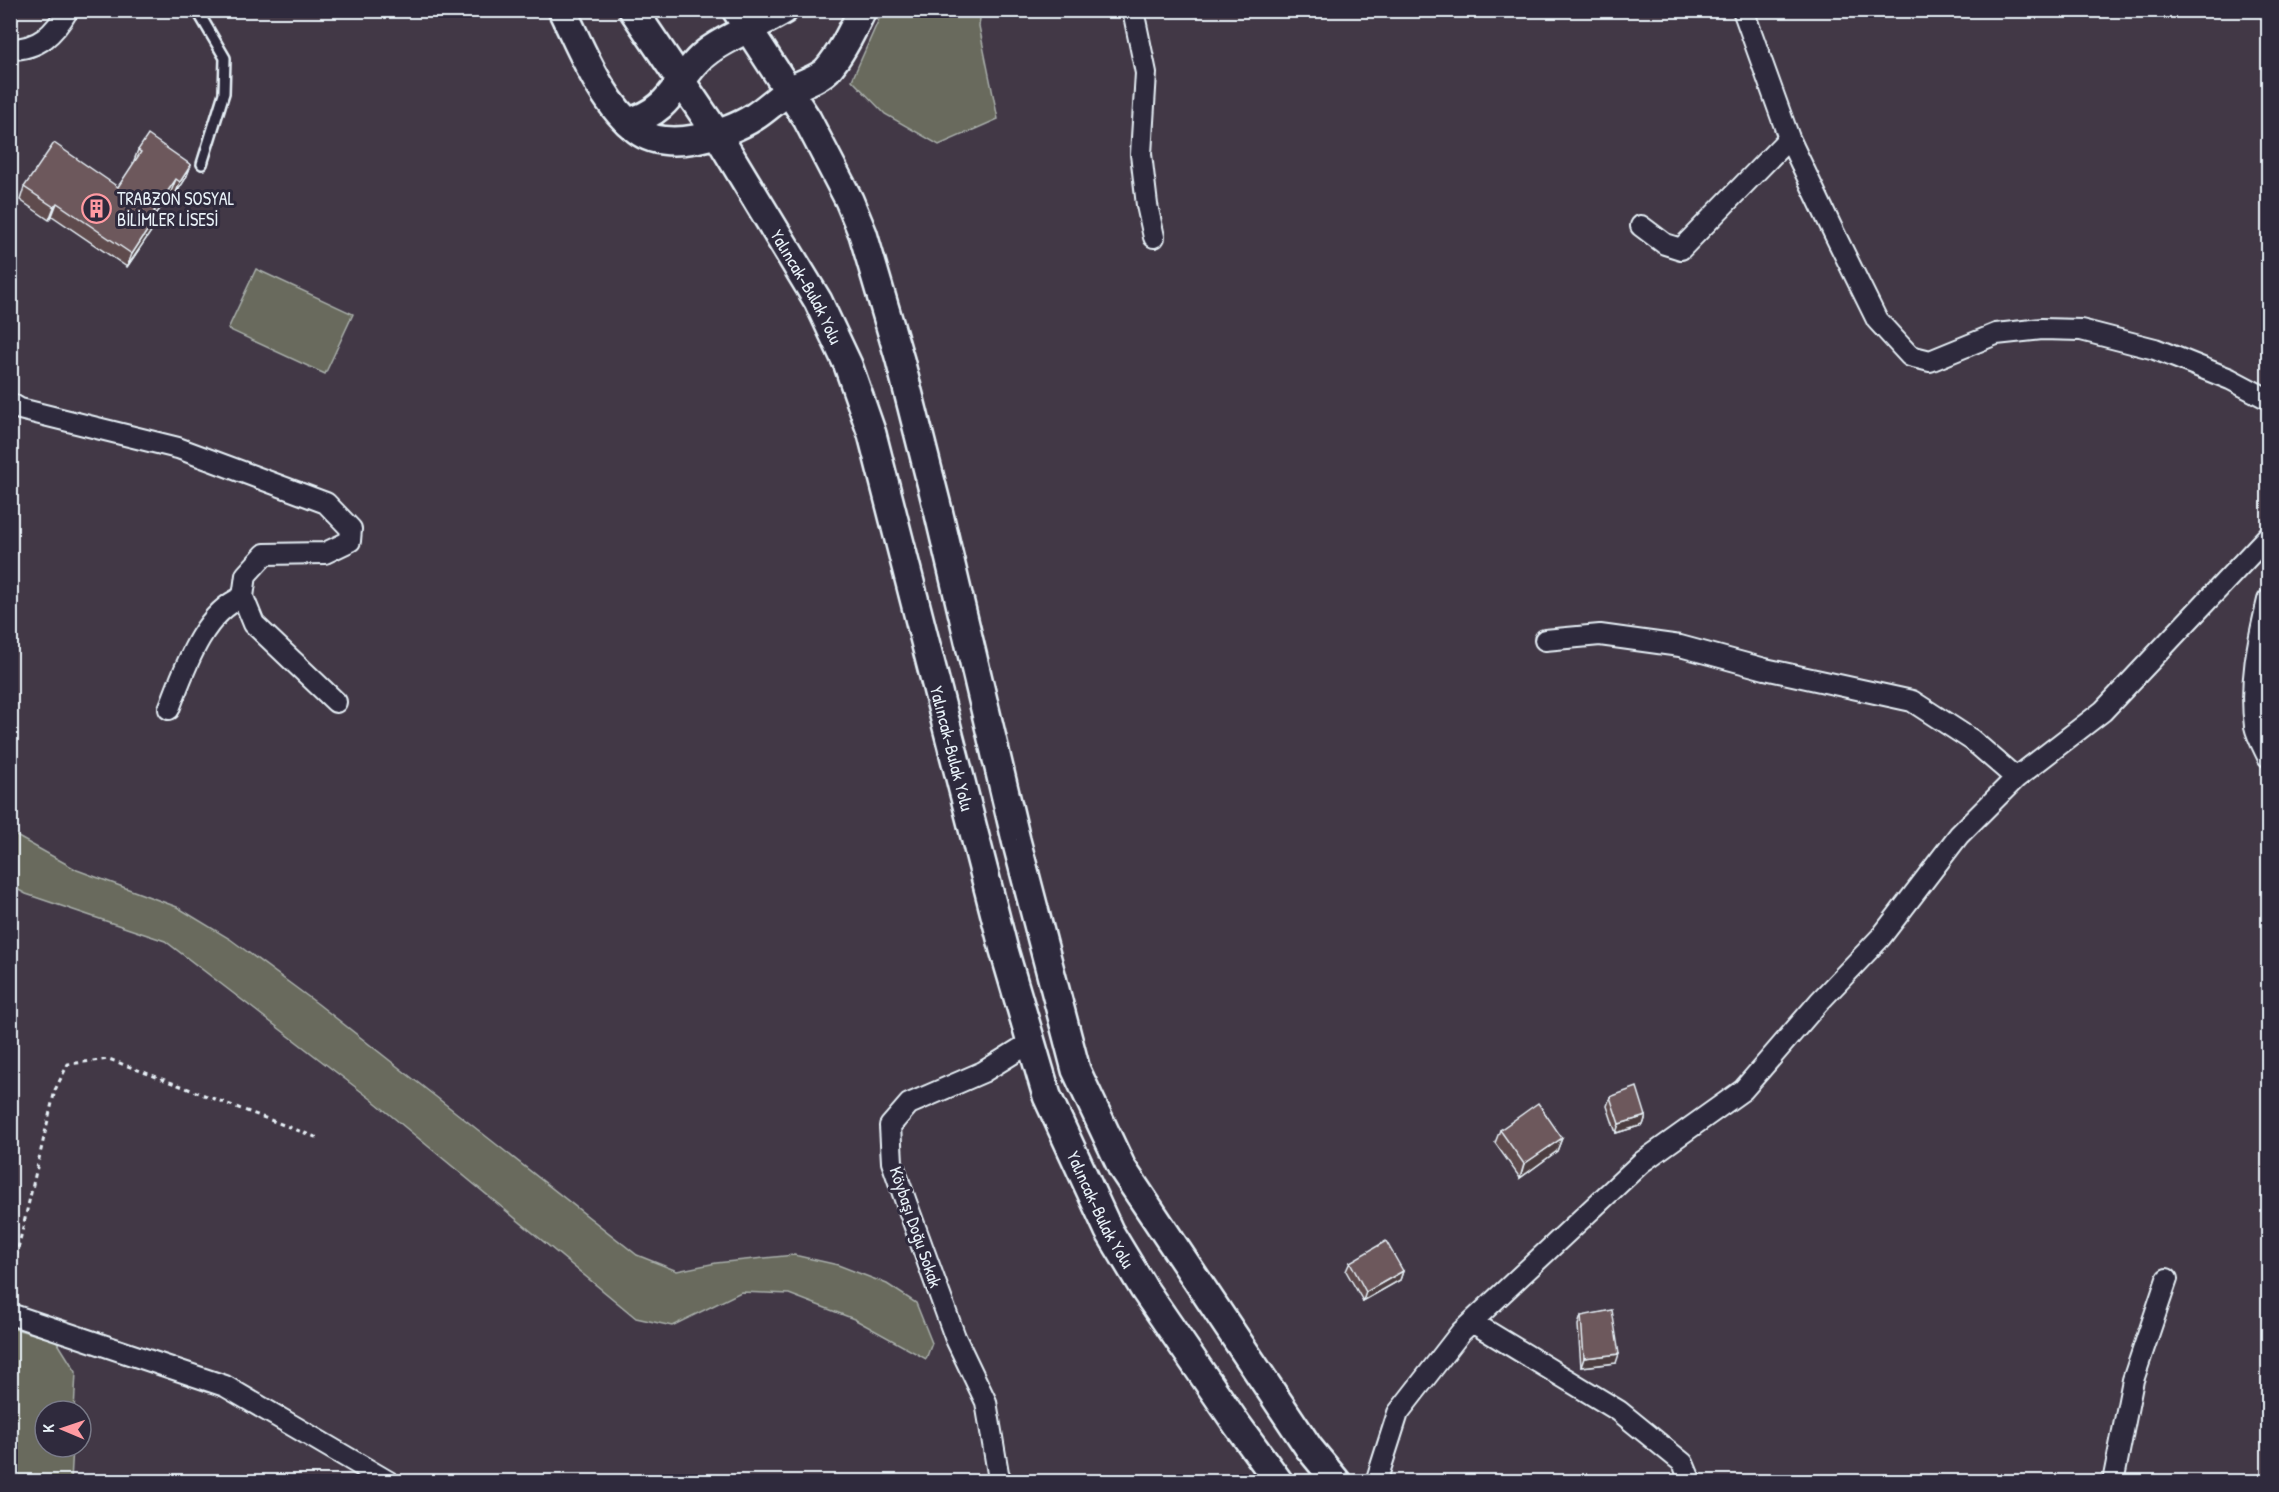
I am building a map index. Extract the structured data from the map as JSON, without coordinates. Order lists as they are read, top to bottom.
{
  "streets": {
    "main road": ["Yalıncak-Bulak Yolu"],
    "street": ["Köybaşı Doğu Sokak"]
  },
  "crossings": [
    ["Yalıncak-Bulak Yolu", "Köybaşı Doğu Sokak"]
  ],
  "places": {
    "building": ["TRABZON SOSYAL BİLİMLER LİSESİ"]
  },
  "north": "left"
}
